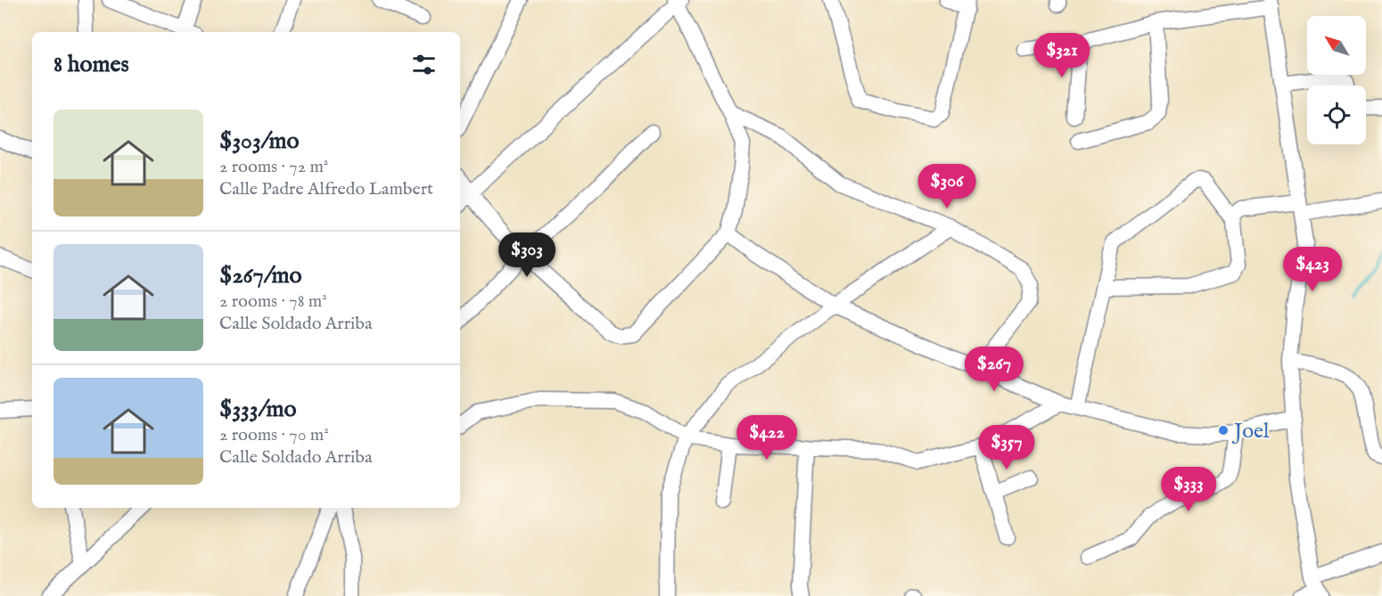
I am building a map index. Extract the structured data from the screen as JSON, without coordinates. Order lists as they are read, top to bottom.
{
  "places": ["Joel"],
  "north": "top left",
  "page": {
    "heading": "8 homes",
    "price": [
      "$321",
      "$306",
      "$303",
      "$423",
      "$267",
      "$422",
      "$357",
      "$333"
    ],
    "list": [
      {
        "name": "$303/mo",
        "note": "2 rooms · 72 m² · Calle Padre Alfredo Lambert"
      },
      {
        "name": "$267/mo",
        "note": "2 rooms · 78 m² · Calle Soldado Arriba"
      },
      {
        "name": "$333/mo",
        "note": "2 rooms · 70 m² · Calle Soldado Arriba"
      }
    ]
  }
}
